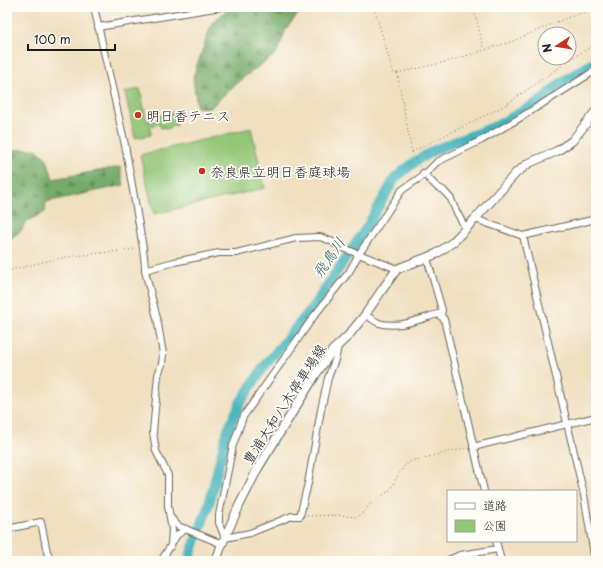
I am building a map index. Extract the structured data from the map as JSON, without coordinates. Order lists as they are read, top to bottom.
{
  "streets": {
    "main road": ["豊浦大和八木停車場線"]
  },
  "water": ["飛鳥川"],
  "places": ["明日香テニス", "奈良県立明日香庭球場"],
  "legend": ["道路", "公園"],
  "scale_bar": "100 m",
  "north": "left"
}
